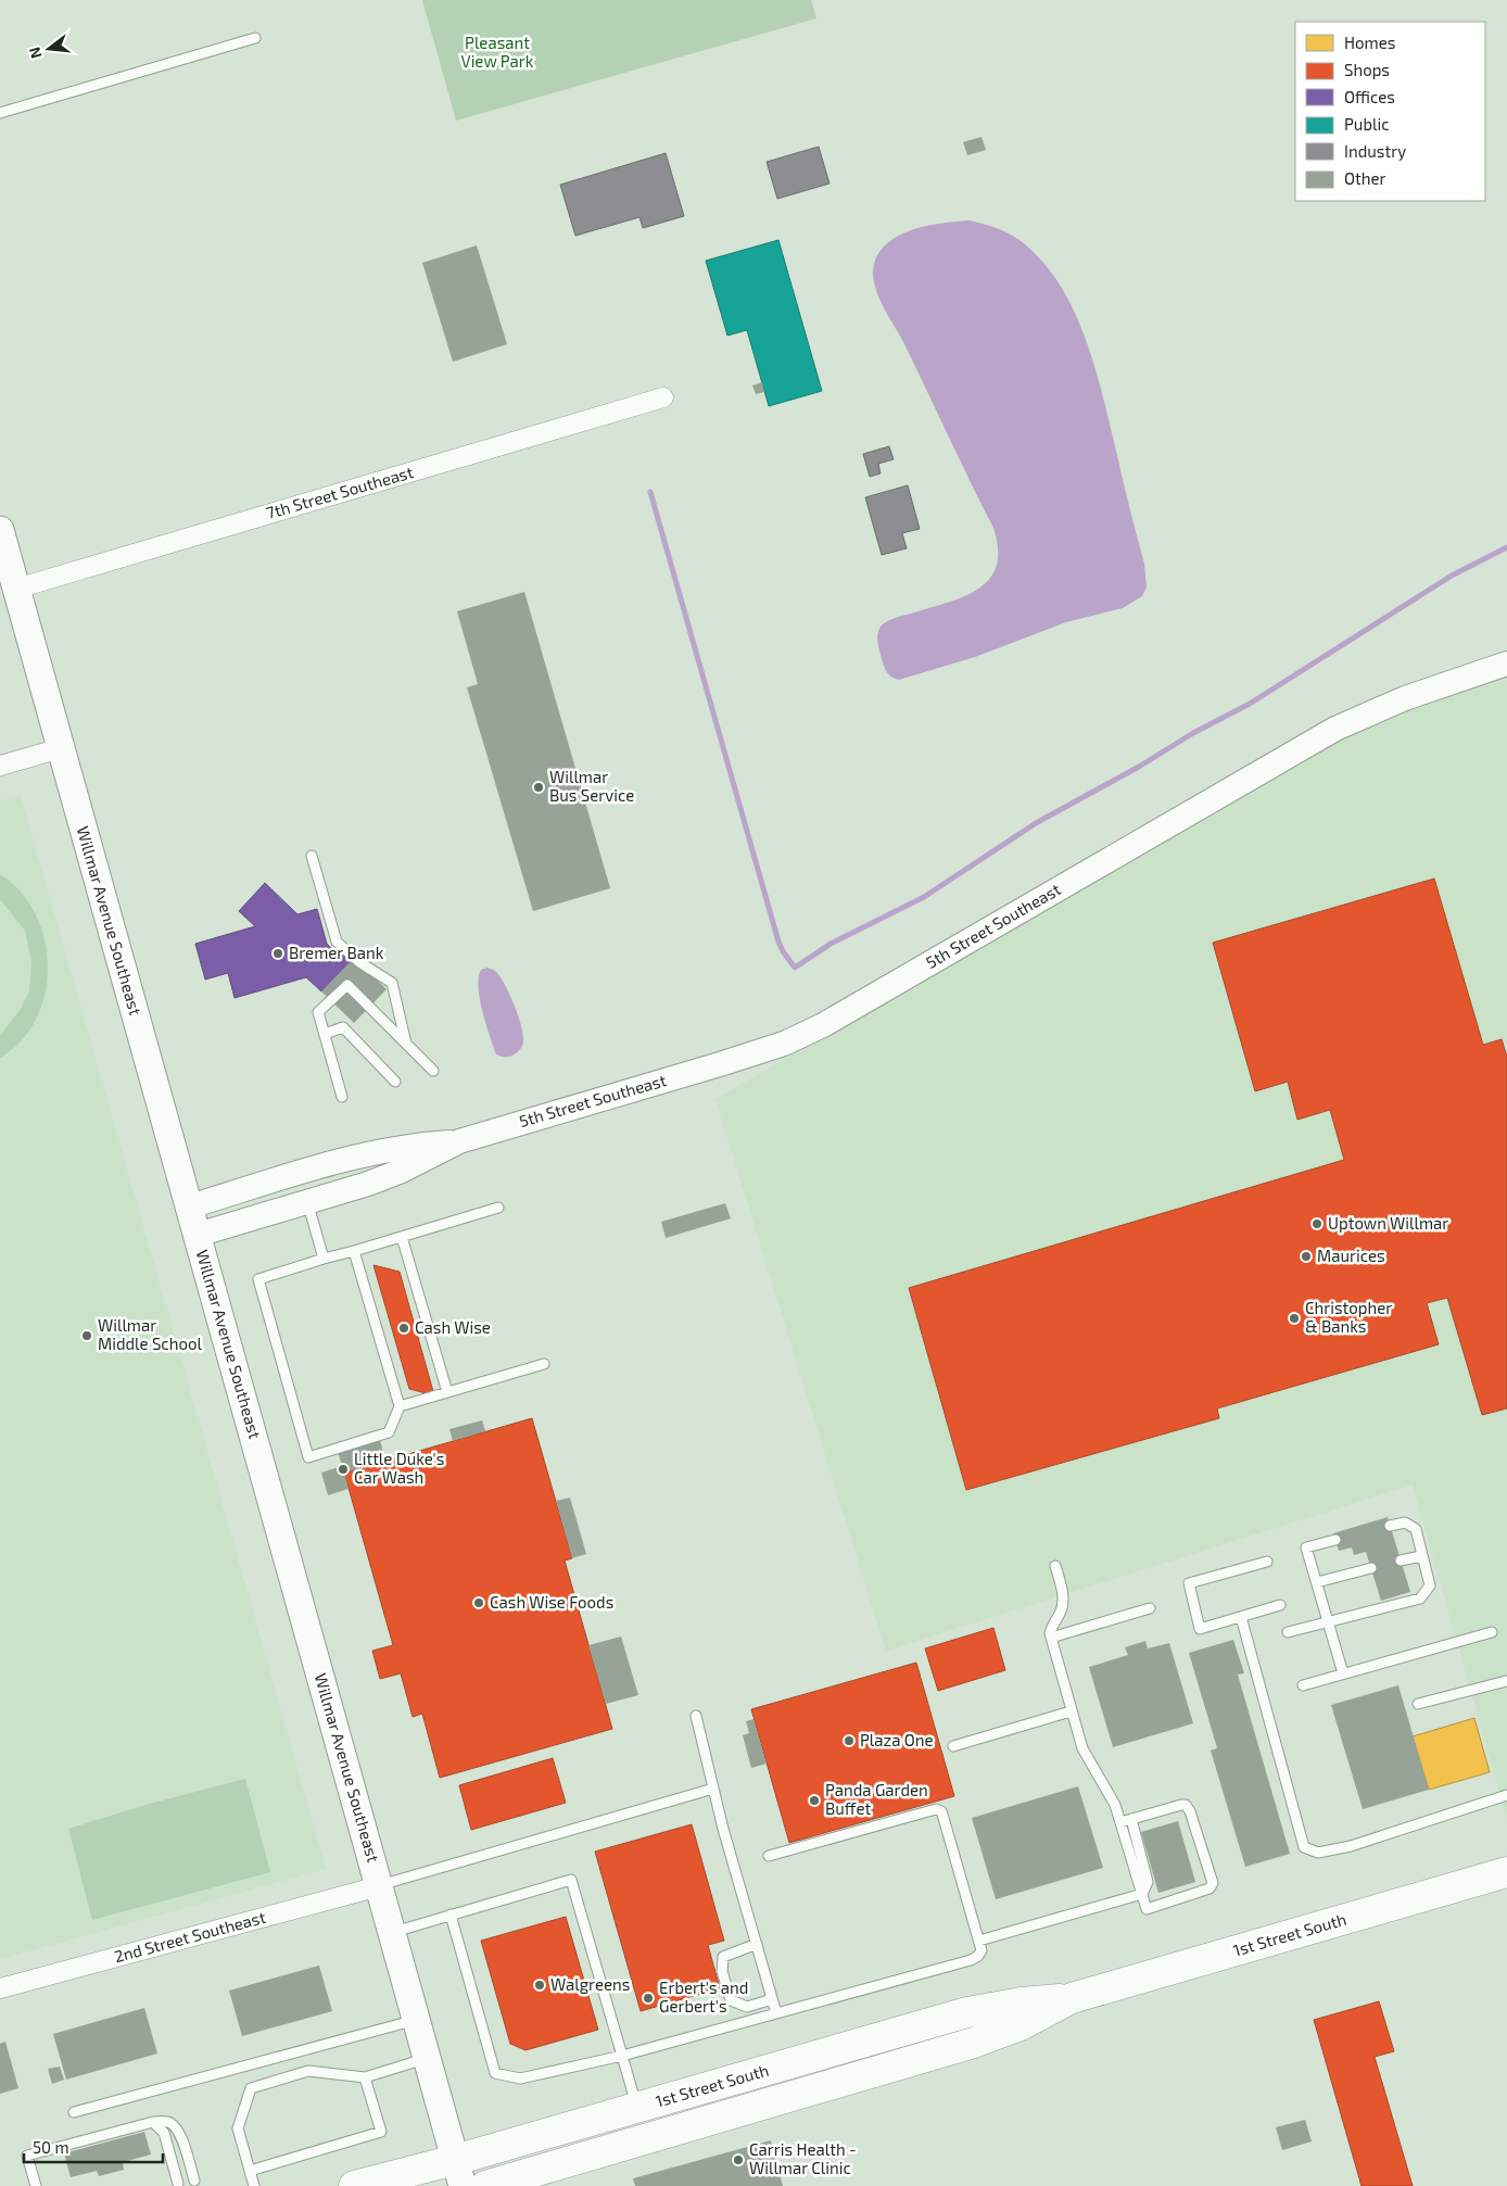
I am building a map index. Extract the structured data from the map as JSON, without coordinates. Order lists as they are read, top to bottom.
{
  "streets": {
    "main road": ["Willmar Avenue Southeast", "1st Street South"],
    "street": ["7th Street Southeast", "5th Street Southeast", "2nd Street Southeast"]
  },
  "crossings": [
    ["7th Street Southeast", "Willmar Avenue Southeast"],
    ["Willmar Avenue Southeast", "5th Street Southeast"],
    ["Willmar Avenue Southeast", "1st Street South"],
    ["Willmar Avenue Southeast", "2nd Street Southeast"]
  ],
  "parks": ["Pleasant View Park"],
  "places": [
    "Willmar Bus Service",
    "Bremer Bank",
    "Uptown Willmar",
    "Maurices",
    "Christopher & Banks",
    "Cash Wise",
    "Willmar Middle School",
    "Little Duke's Car Wash",
    "Cash Wise Foods",
    "Plaza One",
    "Panda Garden Buffet",
    "Walgreens",
    "Erbert's and Gerbert's",
    "Carris Health - Willmar Clinic"
  ],
  "legend": [
    "Homes",
    "Shops",
    "Offices",
    "Public",
    "Industry",
    "Other"
  ],
  "scale_bar": "50 m",
  "north": "left"
}
